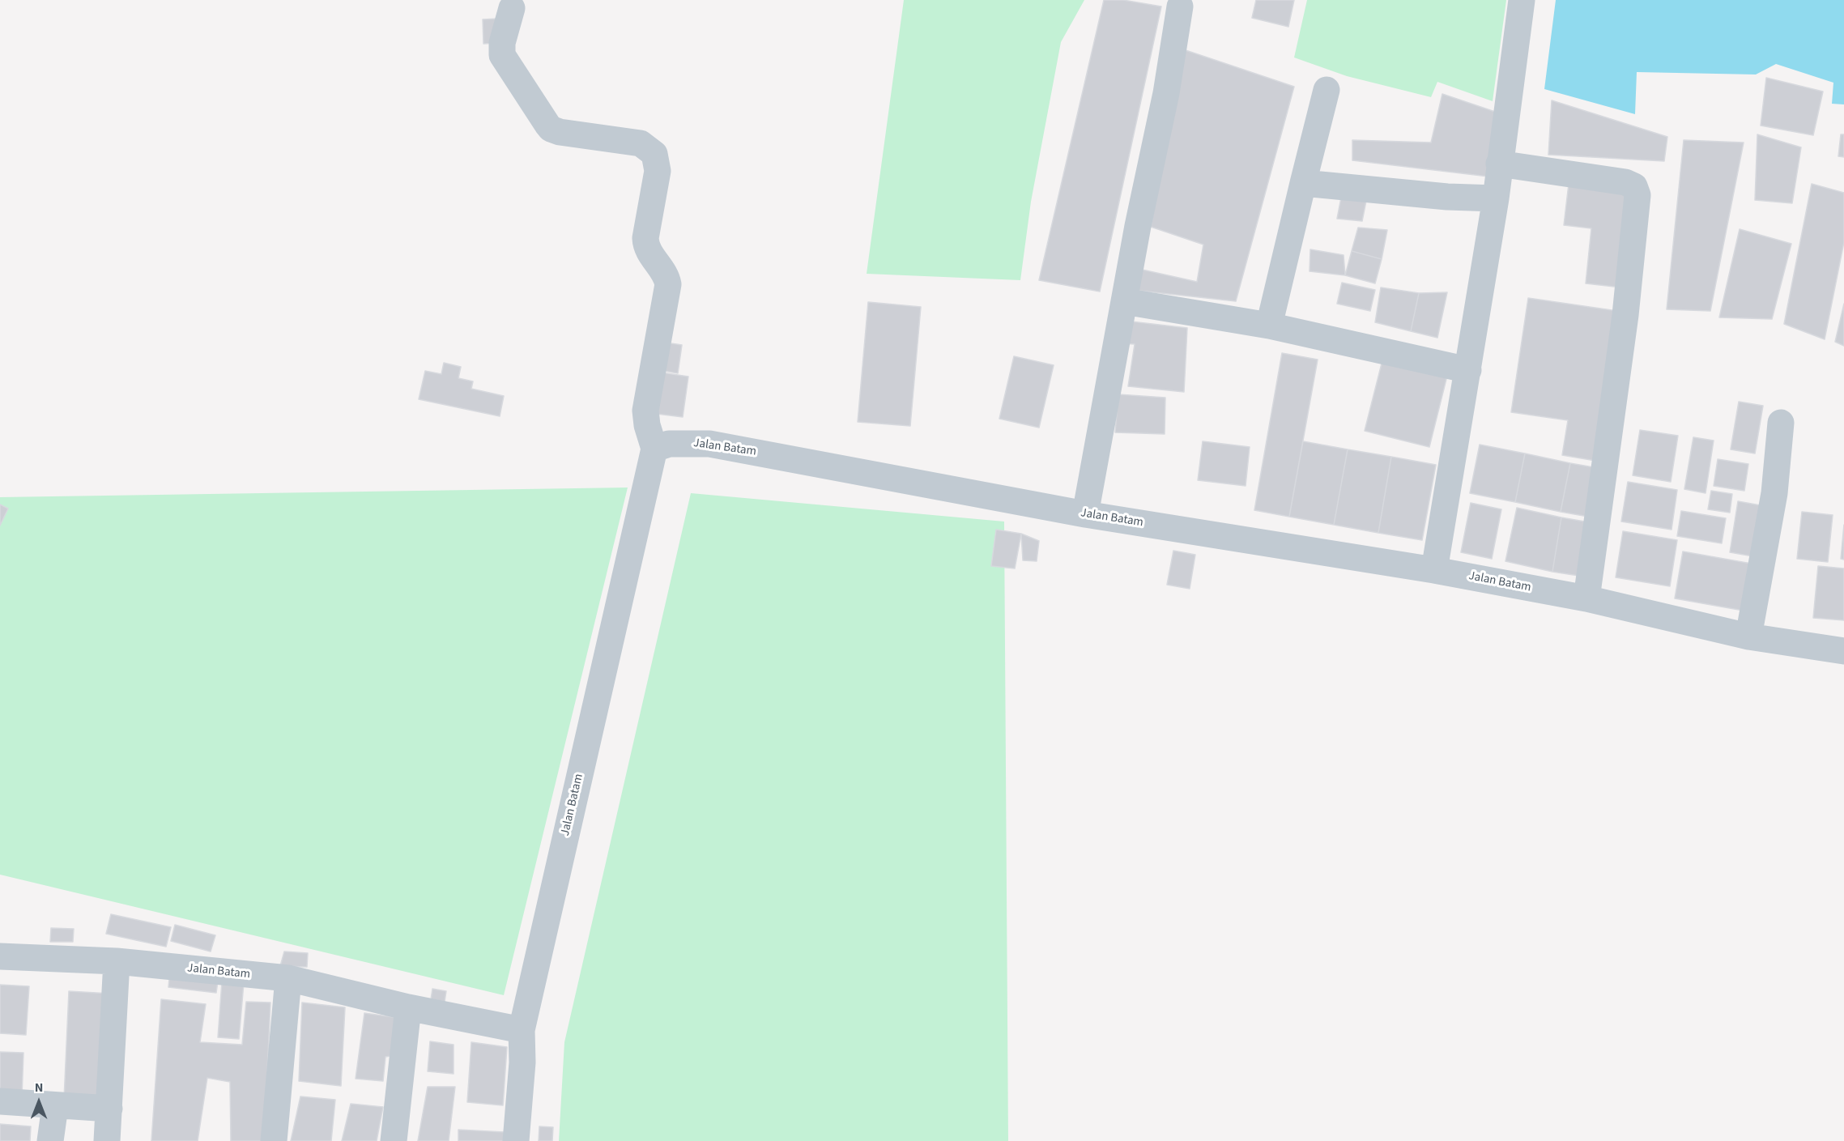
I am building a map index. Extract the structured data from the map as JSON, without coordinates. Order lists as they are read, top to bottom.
{
  "streets": {
    "street": ["Jalan Batam"]
  },
  "north": "top"
}
